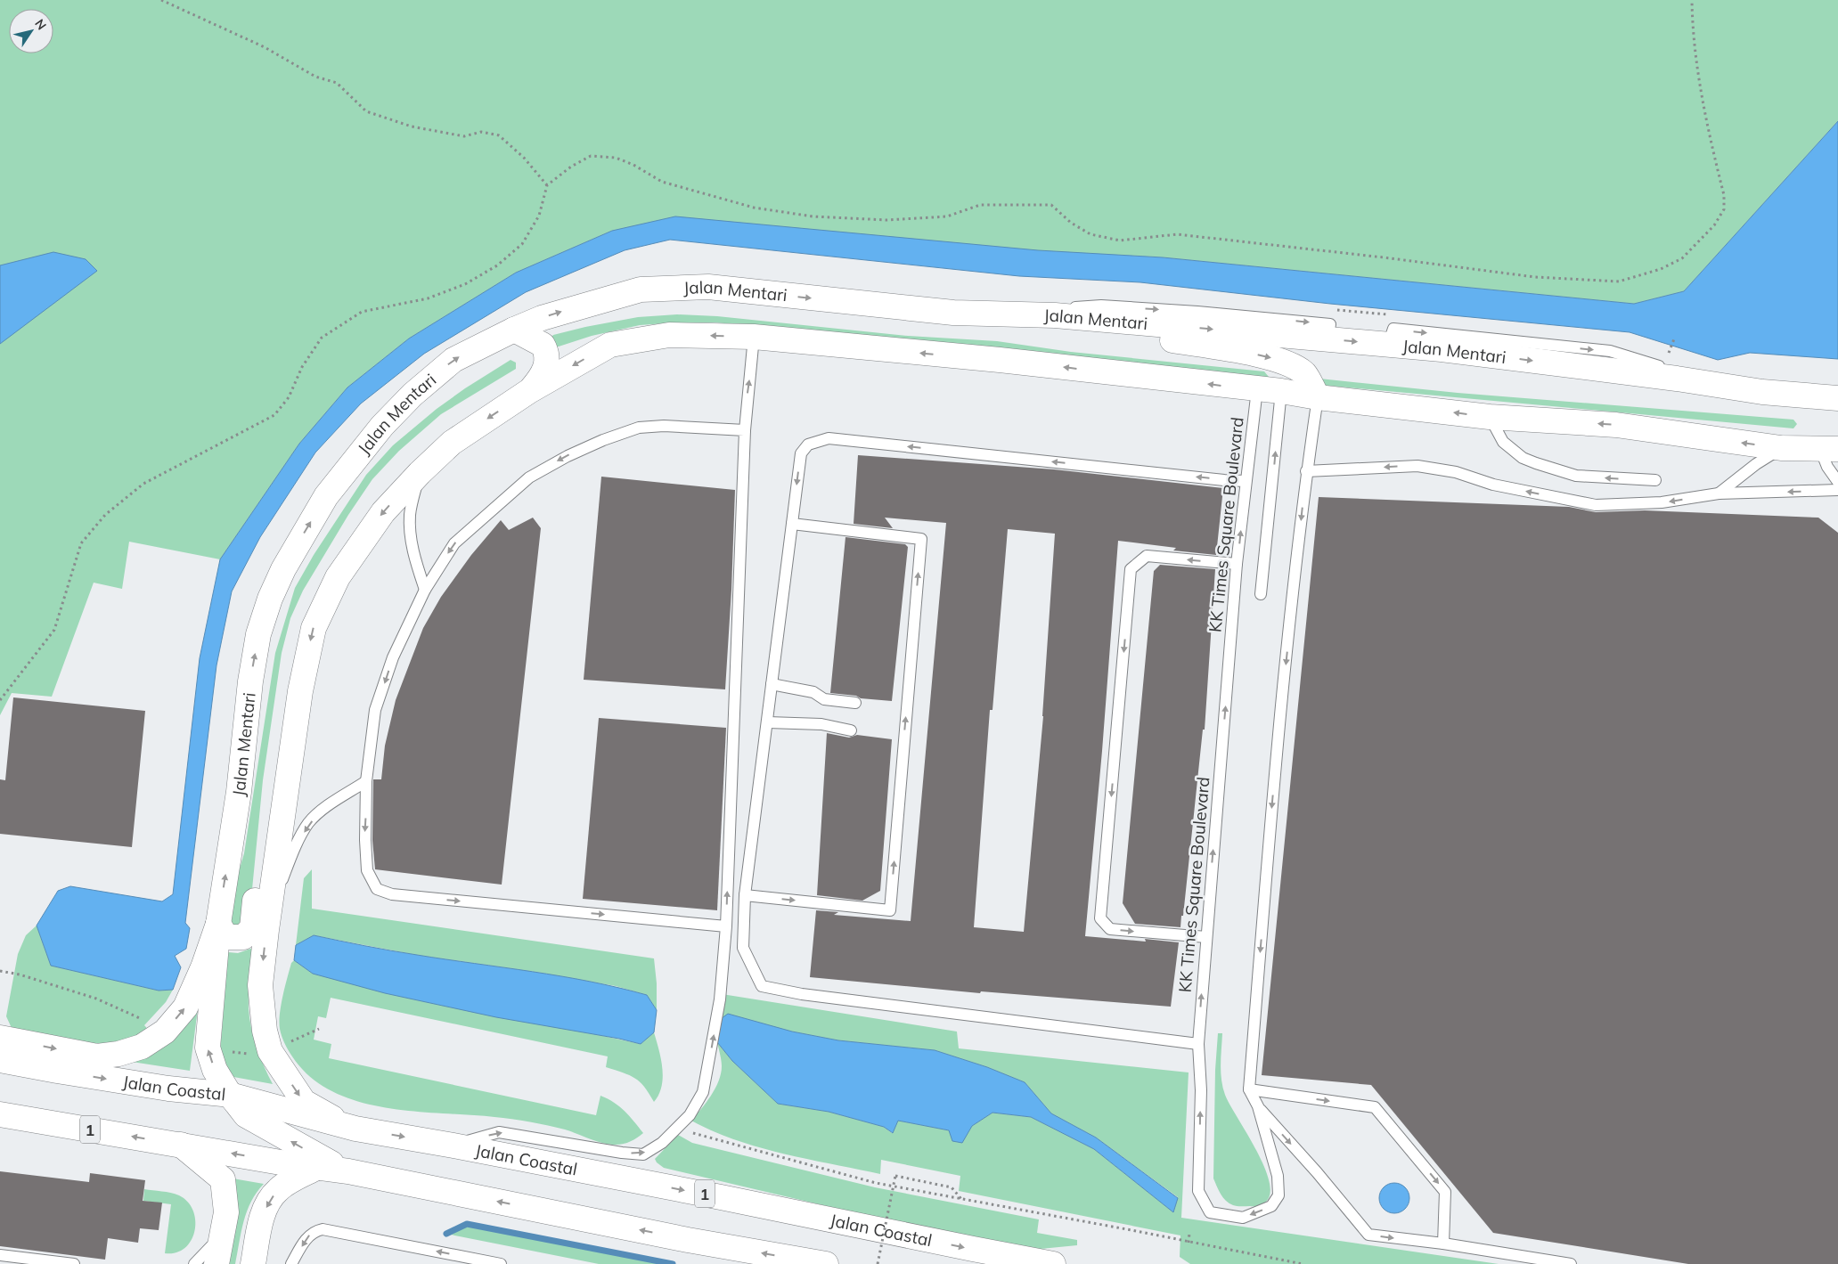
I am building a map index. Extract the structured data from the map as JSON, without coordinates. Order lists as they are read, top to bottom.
{
  "streets": {
    "main road": ["Jalan Mentari", "Jalan Coastal", "1"],
    "lane": ["KK Times Square Boulevard"]
  },
  "crossings": [
    ["Jalan Mentari", "Jalan Coastal"],
    ["Jalan Mentari", "1"]
  ],
  "north": "top right"
}
